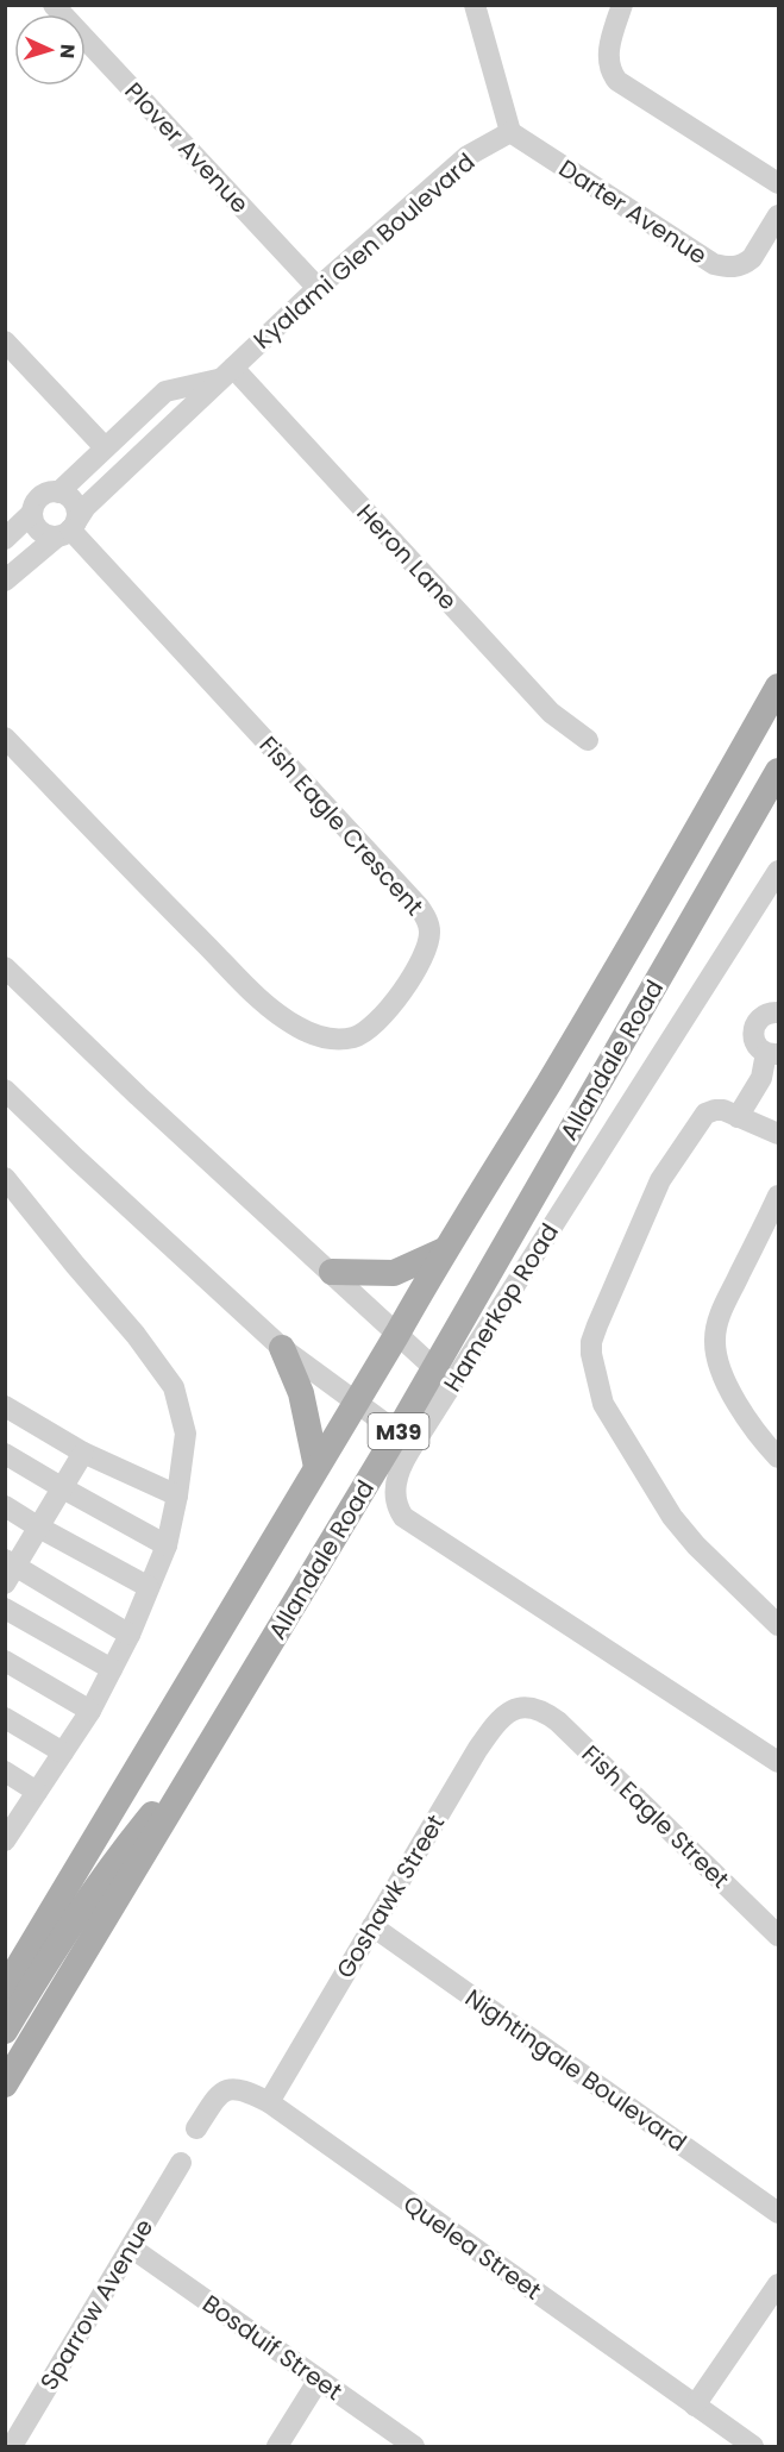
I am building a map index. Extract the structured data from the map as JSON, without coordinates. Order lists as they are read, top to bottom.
{
  "streets": {
    "main road": ["Allandale Road", "M39"],
    "street": [
      "Plover Avenue",
      "Darter Avenue",
      "Kyalami Glen Boulevard",
      "Heron Lane",
      "Fish Eagle Crescent",
      "Hamerkop Road",
      "Fish Eagle Street",
      "Goshawk Street",
      "Nightingale Boulevard",
      "Quelea Street",
      "Sparrow Avenue",
      "Bosduif Street"
    ]
  },
  "crossings": [
    ["Plover Avenue", "Kyalami Glen Boulevard"],
    ["Darter Avenue", "Kyalami Glen Boulevard"],
    ["Kyalami Glen Boulevard", "Heron Lane"],
    ["Kyalami Glen Boulevard", "Fish Eagle Crescent"],
    ["Fish Eagle Street", "Goshawk Street"],
    ["Goshawk Street", "Nightingale Boulevard"],
    ["Goshawk Street", "Quelea Street"],
    ["Sparrow Avenue", "Bosduif Street"]
  ],
  "north": "right"
}
